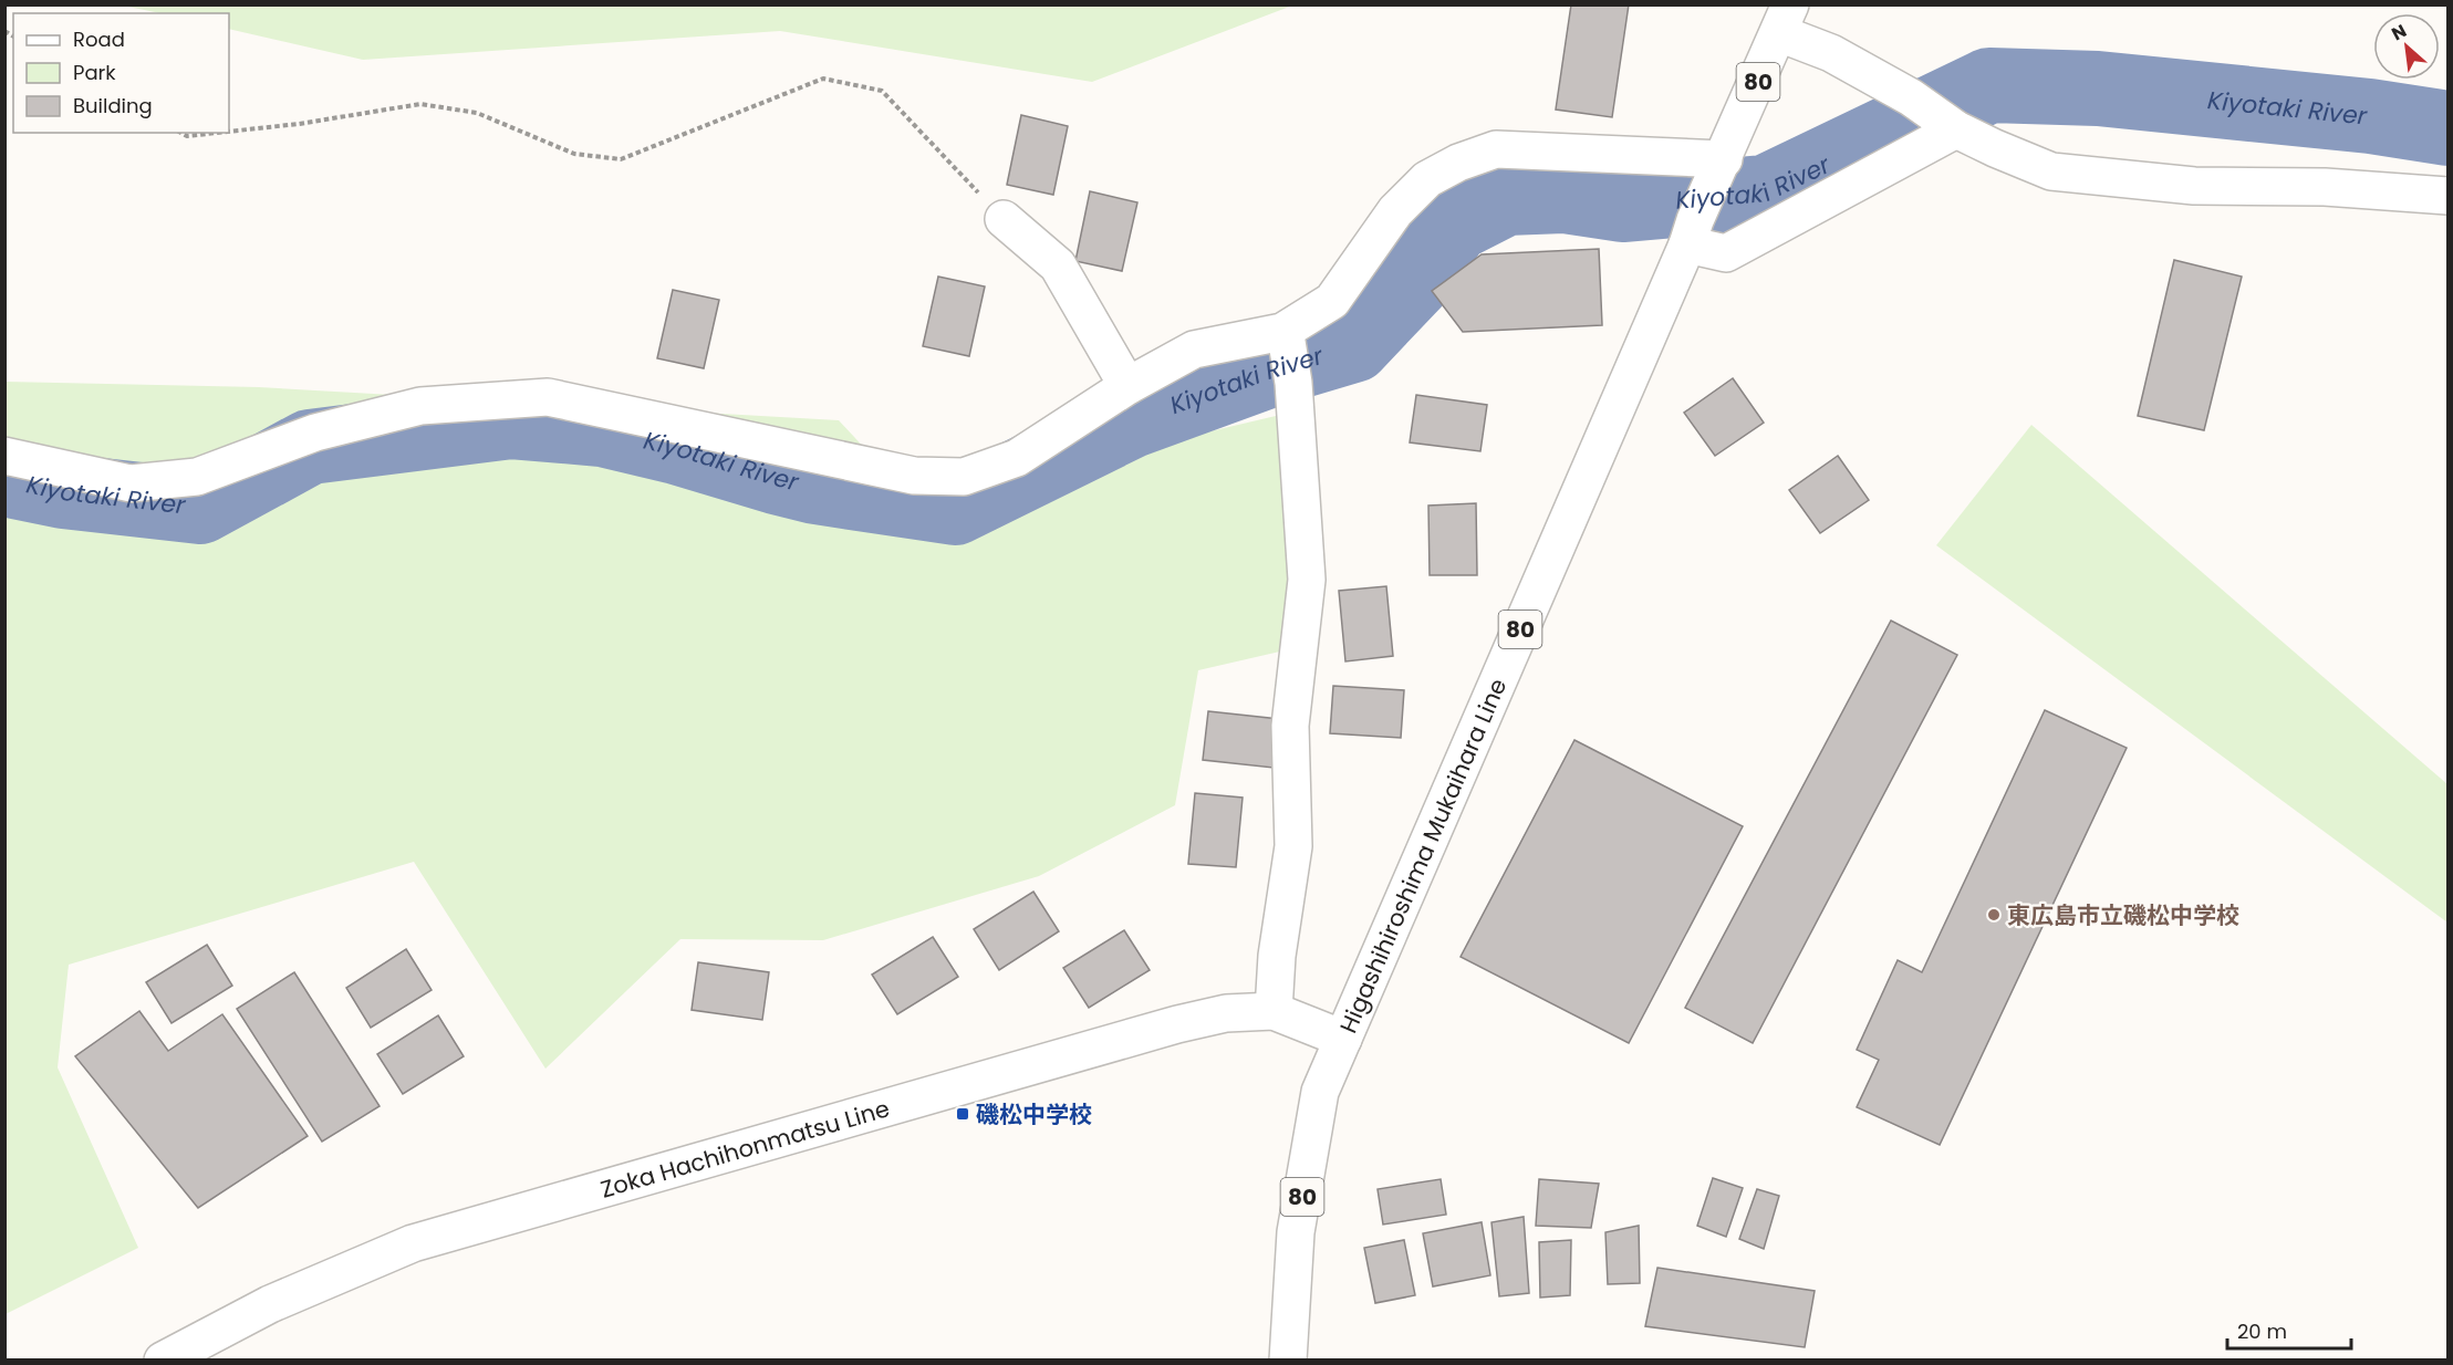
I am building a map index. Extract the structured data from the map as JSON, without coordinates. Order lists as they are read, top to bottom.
{
  "streets": {
    "street": ["80", "Higashihiroshima Mukaihara Line", "Zoka Hachihonmatsu Line"]
  },
  "crossings": [
    ["Higashihiroshima Mukaihara Line", "Zoka Hachihonmatsu Line"]
  ],
  "water": ["Kiyotaki River"],
  "places": {
    "other": ["東広島市立磯松中学校"],
    "transit": ["磯松中学校"]
  },
  "legend": ["Road", "Park", "Building"],
  "scale_bar": "20 m",
  "north": "top left"
}
